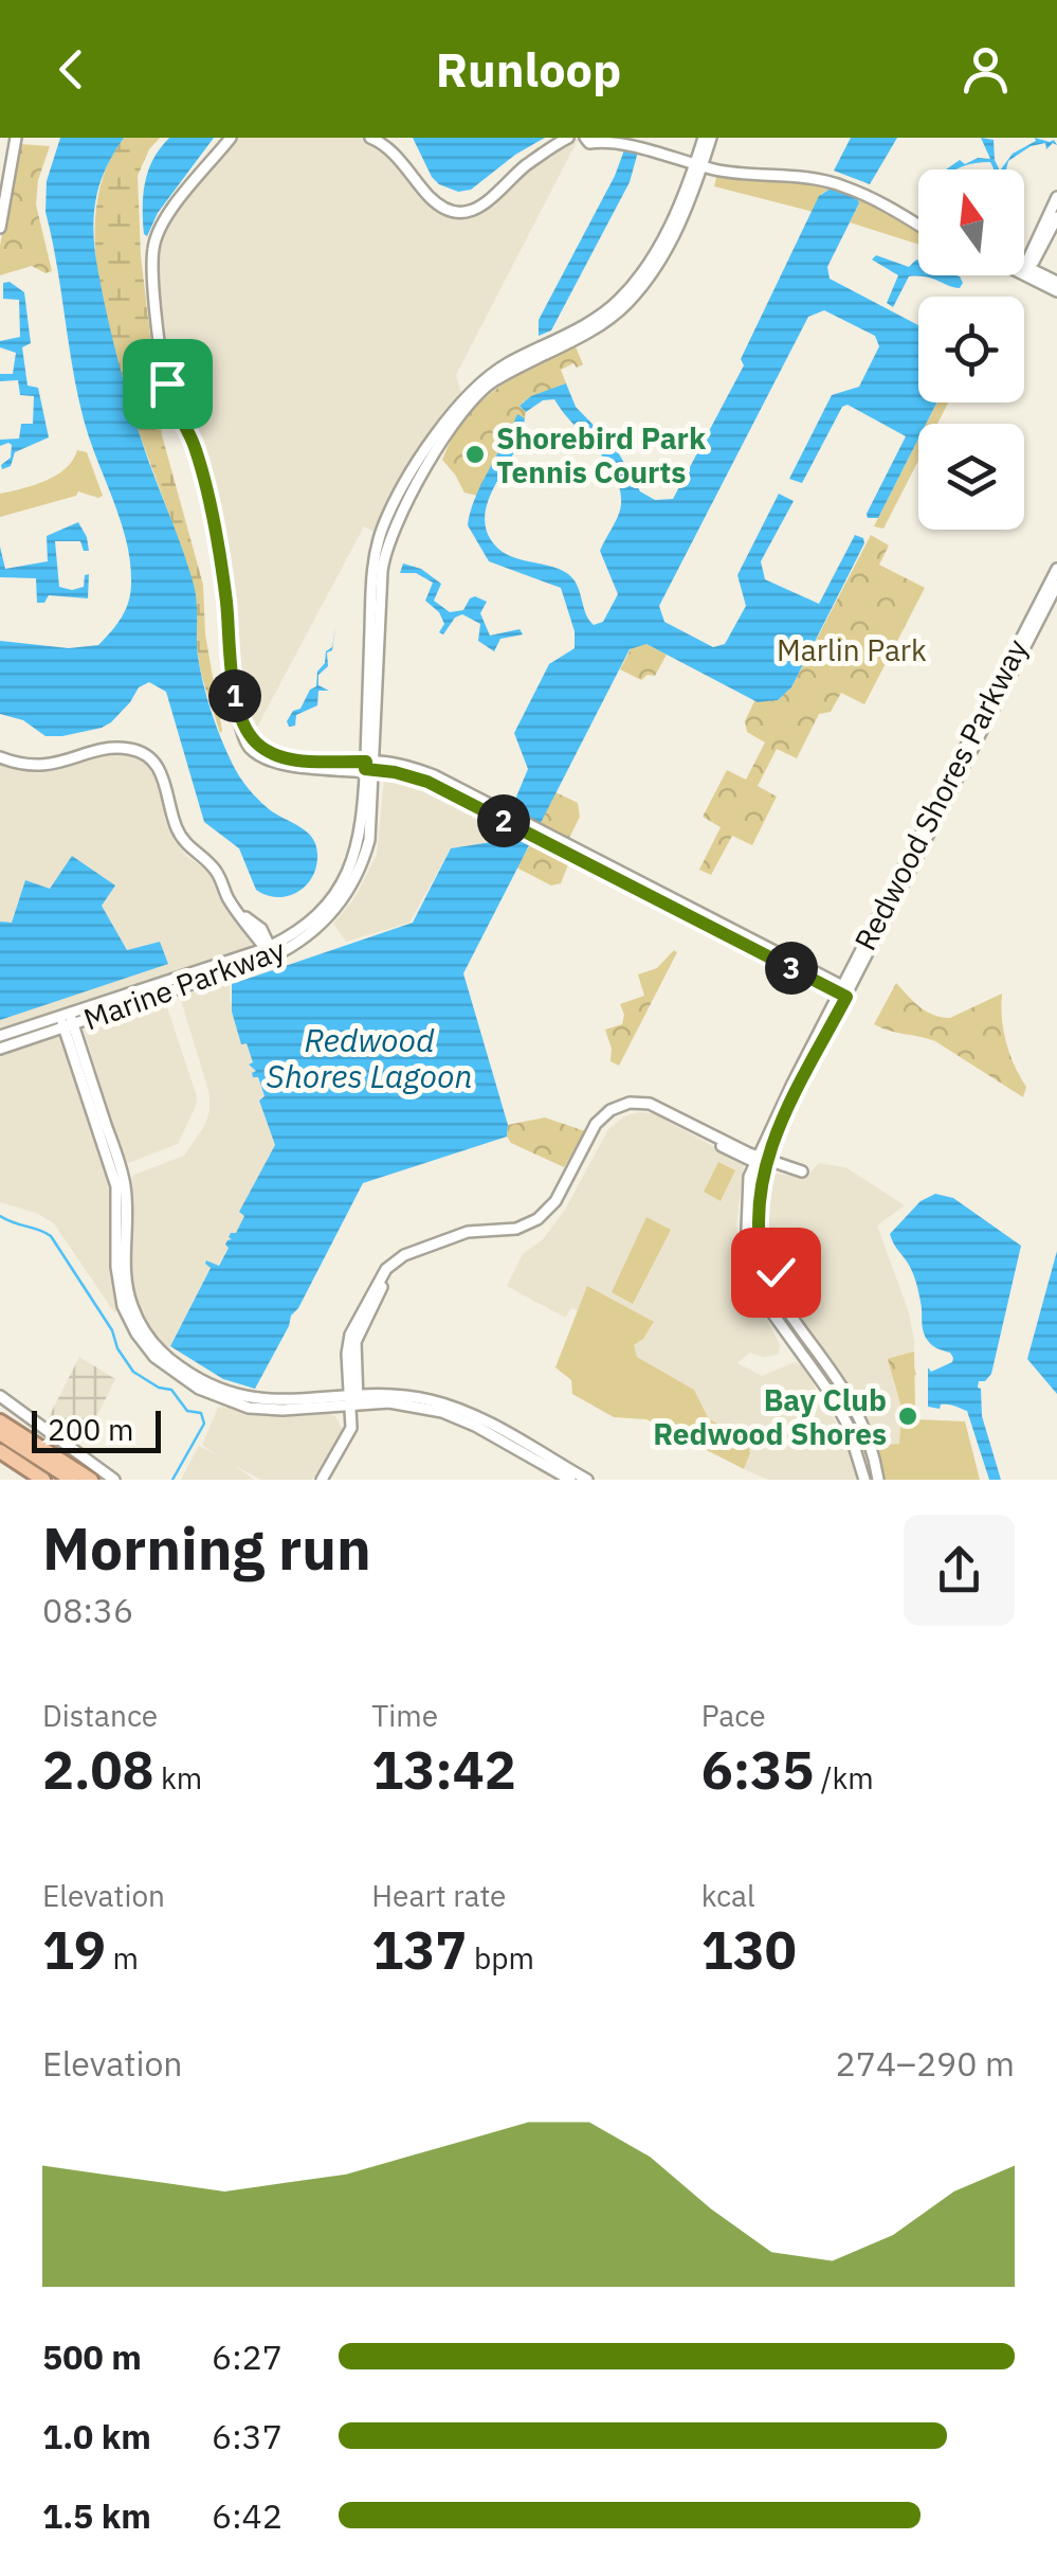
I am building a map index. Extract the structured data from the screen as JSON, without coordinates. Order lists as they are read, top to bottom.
{
  "streets": {
    "main road": ["Redwood Shores Parkway", "Marine Parkway"]
  },
  "water": ["Redwood Shores Lagoon"],
  "parks": ["Marlin Park"],
  "places": ["Shorebird Park Tennis Courts", "Bay Club Redwood Shores"],
  "scale_bar": "200 m",
  "north": "top",
  "page": {
    "header": "Runloop",
    "pins": ["1", "2", "3"],
    "scale": "200 m",
    "heading": ["Morning run", "08:36"],
    "stats": [
      ["Distance", "2.08 km"],
      ["Time", "13:42"],
      ["Pace", "6:35 /km"],
      ["Elevation", "19 m"],
      ["Heart rate", "137 bpm"],
      ["kcal", "130"]
    ],
    "chart": ["Elevation", "274–290 m"],
    "list": [
      {
        "name": "500 m",
        "note": "6:27"
      },
      {
        "name": "1.0 km",
        "note": "6:37"
      },
      {
        "name": "1.5 km",
        "note": "6:42"
      }
    ]
  }
}
